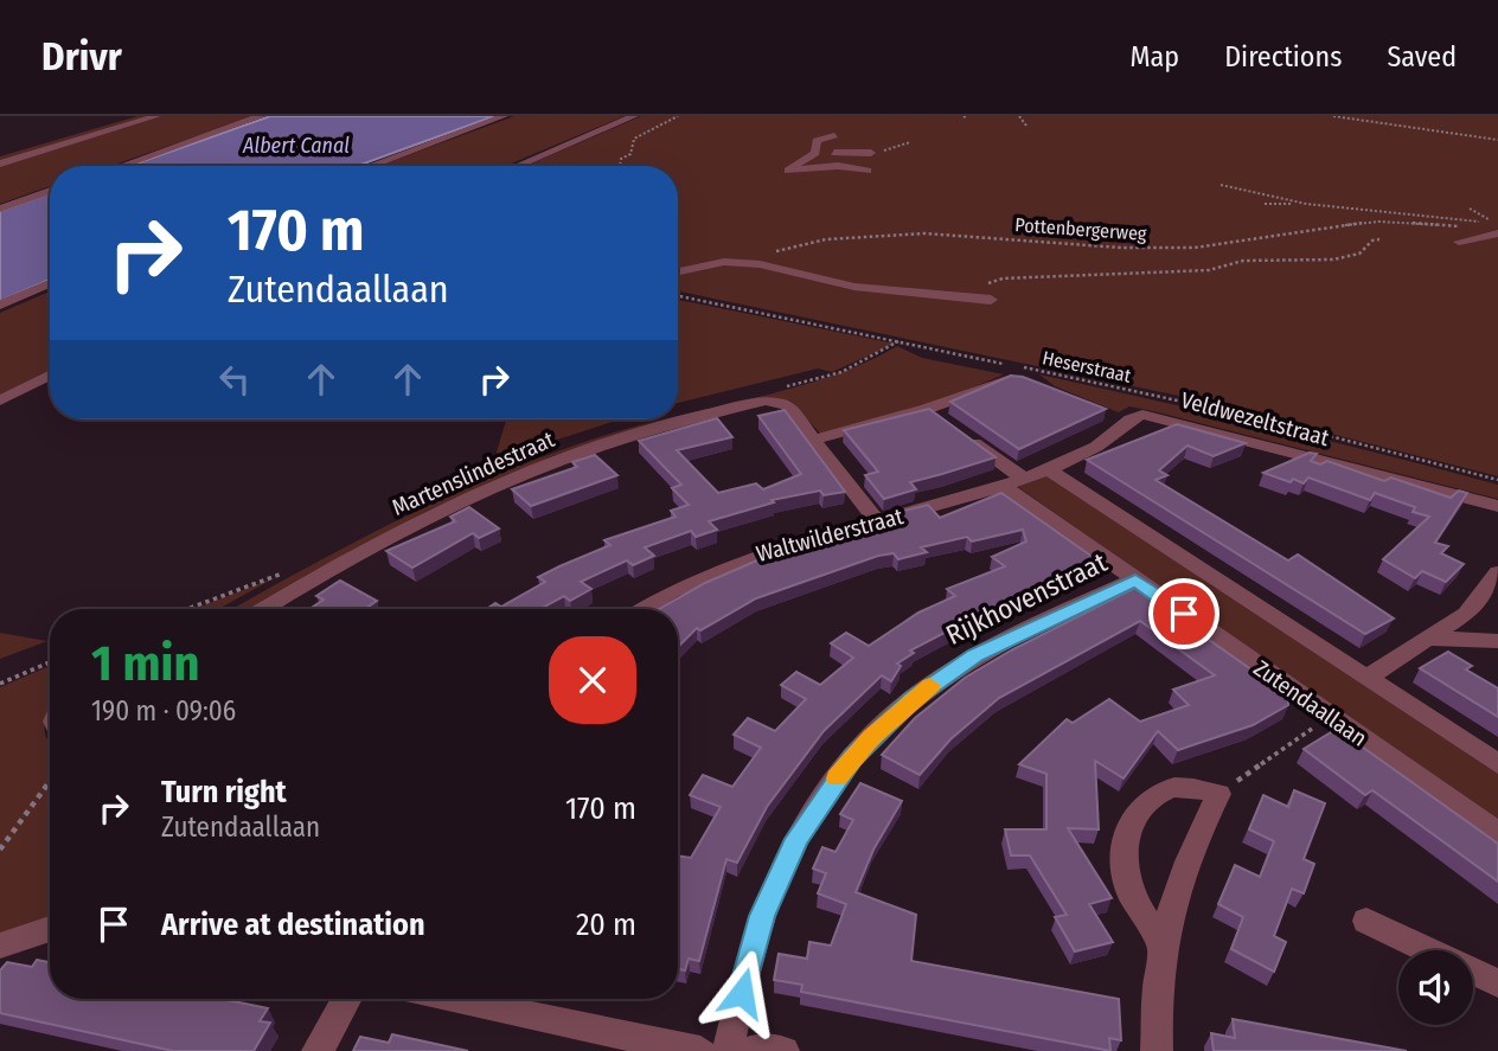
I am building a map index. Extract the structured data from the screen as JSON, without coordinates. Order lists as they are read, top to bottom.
{
  "streets": {
    "street": [
      "Veldwezeltstraat",
      "Martenslindestraat",
      "Waltwilderstraat",
      "Rijkhovenstraat",
      "Zutendaallaan"
    ],
    "path": ["Pottenbergerweg", "Heserstraat"]
  },
  "crossings": [
    ["Veldwezeltstraat", "Waltwilderstraat"],
    ["Martenslindestraat", "Waltwilderstraat"],
    ["Waltwilderstraat", "Zutendaallaan"],
    ["Rijkhovenstraat", "Zutendaallaan"]
  ],
  "water": ["Albert Canal"],
  "page": {
    "header": "Drivr",
    "nav": ["Map", "Directions", "Saved"],
    "turn": ["170 m", "Zutendaallaan"],
    "heading": ["1 min", "190 m · 09:06"],
    "list": [
      {
        "name": "Turn right",
        "note": "Zutendaallaan",
        "value": "170 m"
      },
      {
        "name": "Arrive at destination",
        "value": "20 m"
      }
    ]
  }
}
